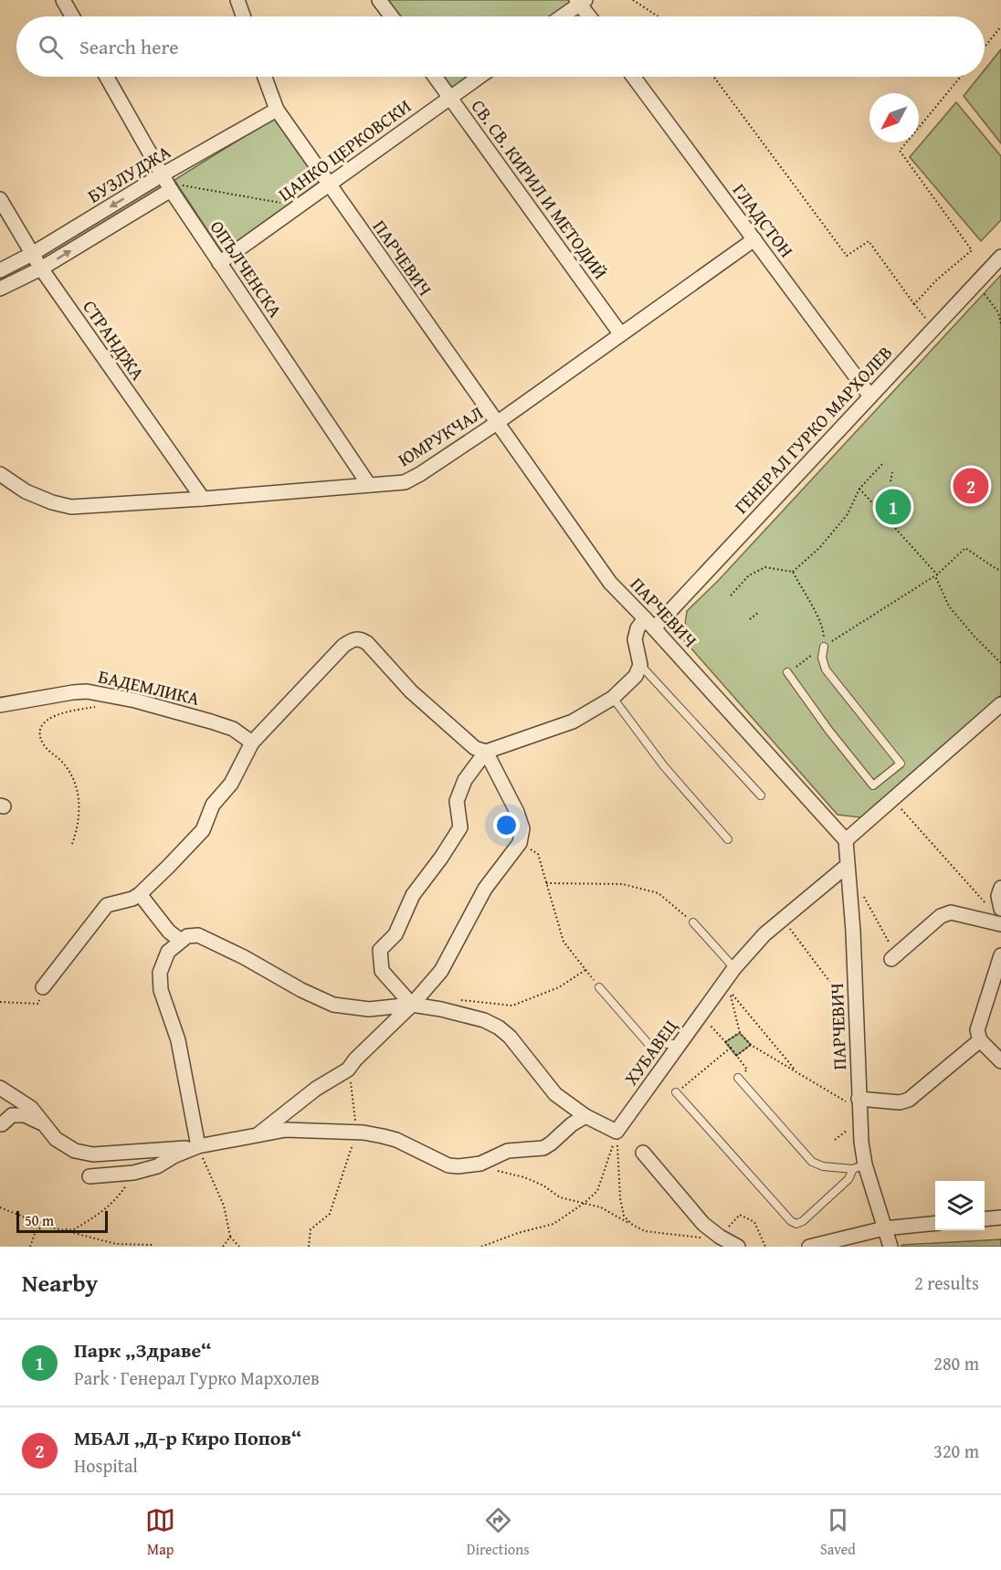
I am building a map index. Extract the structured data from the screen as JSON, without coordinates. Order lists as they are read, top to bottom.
{
  "streets": {
    "street": [
      "ЦАНКО ЦЕРКОВСКИ",
      "БУЗЛУДЖА",
      "СВ. СВ. КИРИЛ И МЕТОДИЙ",
      "ГЛАДСТОН",
      "ПАРЧЕВИЧ",
      "ОПЪЛЧЕНСКА",
      "СТРАНДЖА",
      "ГЕНЕРАЛ ГУРКО МАРХОЛЕВ",
      "ЮМРУКЧАЛ",
      "БАДЕМЛИКА",
      "ХУБАВЕЦ"
    ]
  },
  "crossings": [
    ["ЦАНКО ЦЕРКОВСКИ", "СВ. СВ. КИРИЛ И МЕТОДИЙ"],
    ["ЦАНКО ЦЕРКОВСКИ", "ПАРЧЕВИЧ"],
    ["ЦАНКО ЦЕРКОВСКИ", "ОПЪЛЧЕНСКА"],
    ["БУЗЛУДЖА", "ПАРЧЕВИЧ"],
    ["БУЗЛУДЖА", "ОПЪЛЧЕНСКА"],
    ["БУЗЛУДЖА", "СТРАНДЖА"],
    ["СВ. СВ. КИРИЛ И МЕТОДИЙ", "ЮМРУКЧАЛ"],
    ["ГЛАДСТОН", "ГЕНЕРАЛ ГУРКО МАРХОЛЕВ"],
    ["ГЛАДСТОН", "ЮМРУКЧАЛ"],
    ["ПАРЧЕВИЧ", "ГЕНЕРАЛ ГУРКО МАРХОЛЕВ"],
    ["ПАРЧЕВИЧ", "ЮМРУКЧАЛ"],
    ["ПАРЧЕВИЧ", "ХУБАВЕЦ"],
    ["ОПЪЛЧЕНСКА", "ЮМРУКЧАЛ"],
    ["СТРАНДЖА", "ЮМРУКЧАЛ"]
  ],
  "scale_bar": "50 m",
  "north": "bottom left",
  "page": {
    "search": "Search here",
    "pins": ["2", "1"],
    "scale": "50 m",
    "heading": ["Nearby", "2 results"],
    "list": [
      {
        "mark": "1",
        "name": "Парк „Здраве“",
        "note": "Park · Генерал Гурко Мархолев",
        "value": "280 m"
      },
      {
        "mark": "2",
        "name": "МБАЛ „Д-р Киро Попов“",
        "note": "Hospital",
        "value": "320 m"
      }
    ],
    "nav": ["Map", "Directions", "Saved"]
  }
}
